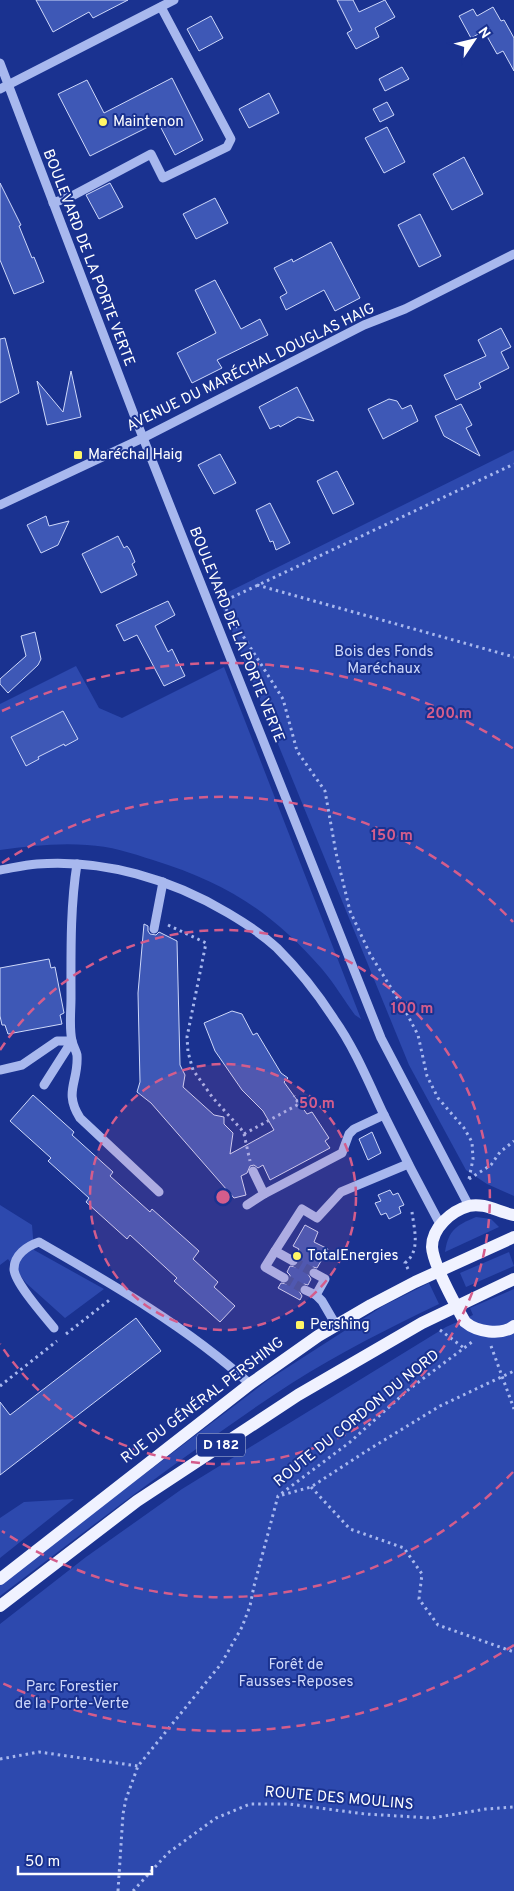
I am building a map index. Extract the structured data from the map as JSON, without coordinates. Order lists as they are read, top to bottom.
{
  "streets": {
    "main road": ["RUE DU GÉNÉRAL PERSHING", "D 182"],
    "street": ["BOULEVARD DE LA PORTE VERTE", "AVENUE DU MARÉCHAL DOUGLAS HAIG"],
    "path": ["ROUTE DU CORDON DU NORD", "ROUTE DES MOULINS"]
  },
  "crossings": [
    ["BOULEVARD DE LA PORTE VERTE", "AVENUE DU MARÉCHAL DOUGLAS HAIG"],
    ["RUE DU GÉNÉRAL PERSHING", "D 182"]
  ],
  "parks": ["Bois des Fonds Maréchaux", "Forêt de Fausses-Reposes", "Parc Forestier de la Porte-Verte"],
  "places": {
    "other": ["Maintenon", "TotalEnergies"],
    "transit": ["Maréchal Haig", "Pershing"]
  },
  "scale_bar": "50 m",
  "north": "top right",
  "rings": [
    "200 m",
    "150 m",
    "100 m",
    "50 m"
  ]
}
